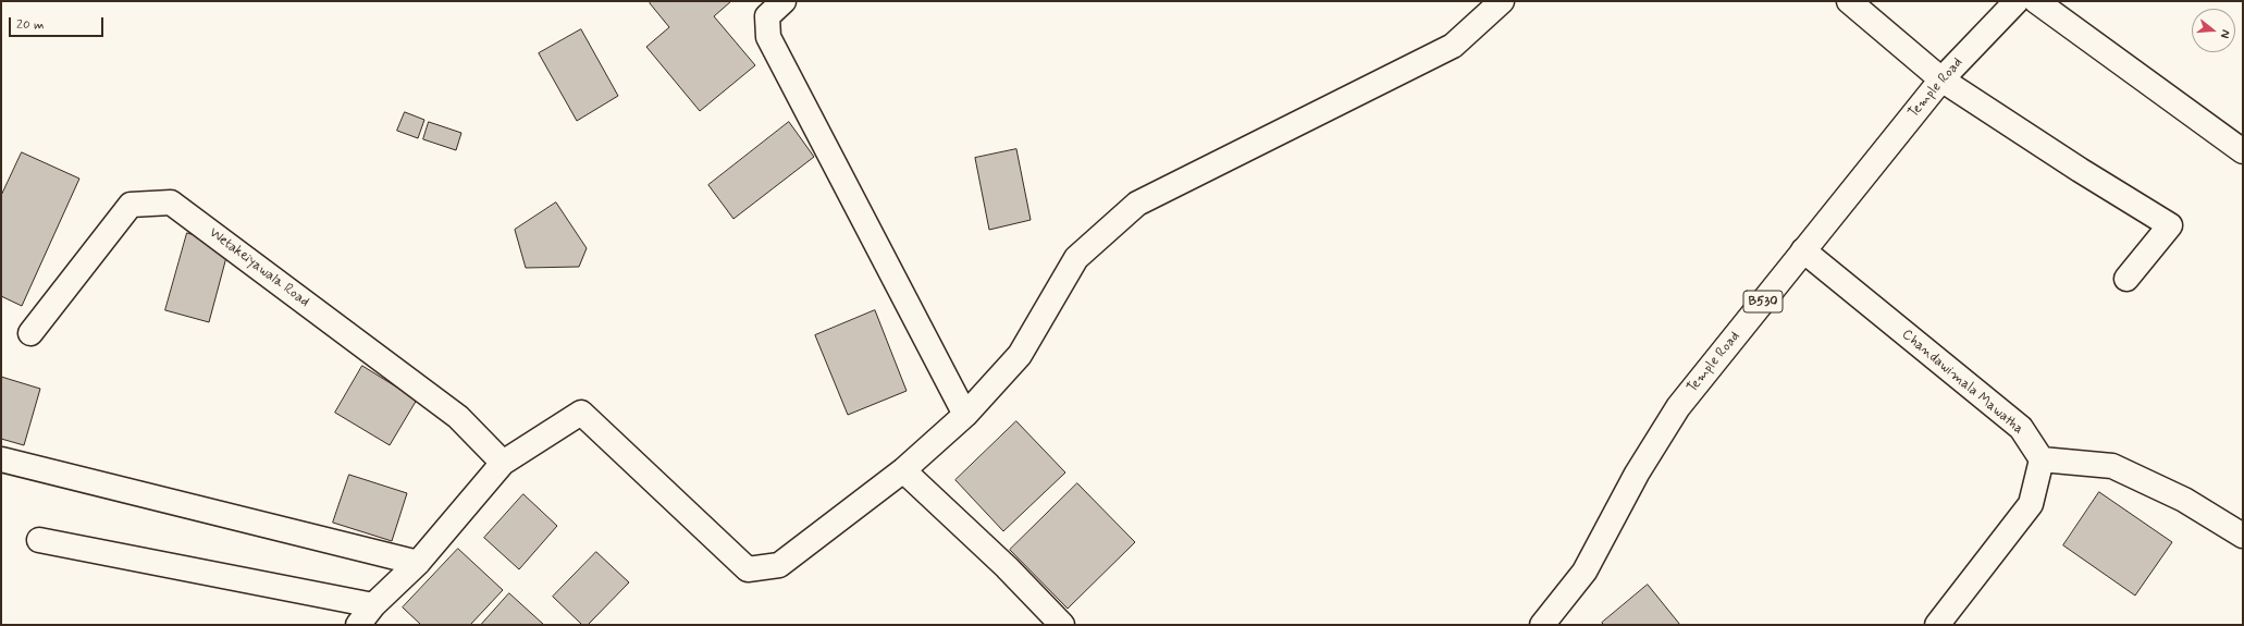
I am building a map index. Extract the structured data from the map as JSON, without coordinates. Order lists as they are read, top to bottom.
{
  "streets": {
    "street": [
      "Temple Road",
      "Wetakeiyawala Road",
      "B530",
      "Chandawimala Mawatha"
    ]
  },
  "crossings": [
    ["Temple Road", "Chandawimala Mawatha"]
  ],
  "scale_bar": "20 m",
  "north": "right"
}
